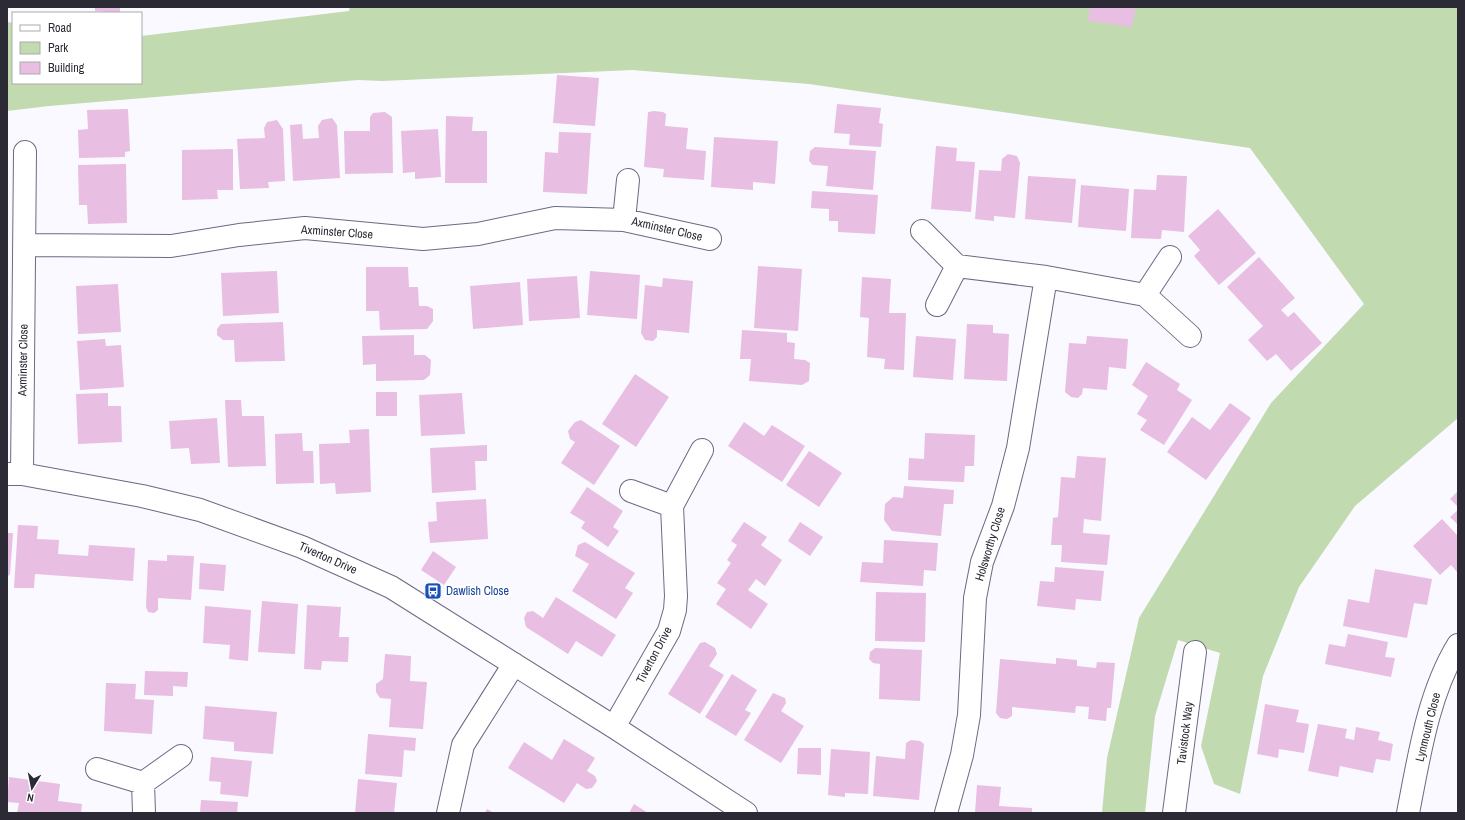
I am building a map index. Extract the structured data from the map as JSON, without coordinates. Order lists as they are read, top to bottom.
{
  "streets": {
    "street": [
      "Axminster Close",
      "Holsworthy Close",
      "Tiverton Drive",
      "Lynmouth Close",
      "Tavistock Way"
    ]
  },
  "crossings": [
    ["Axminster Close", "Tiverton Drive"]
  ],
  "places": {
    "bus stop": ["Dawlish Close"]
  },
  "legend": ["Road", "Park", "Building"],
  "north": "bottom"
}
